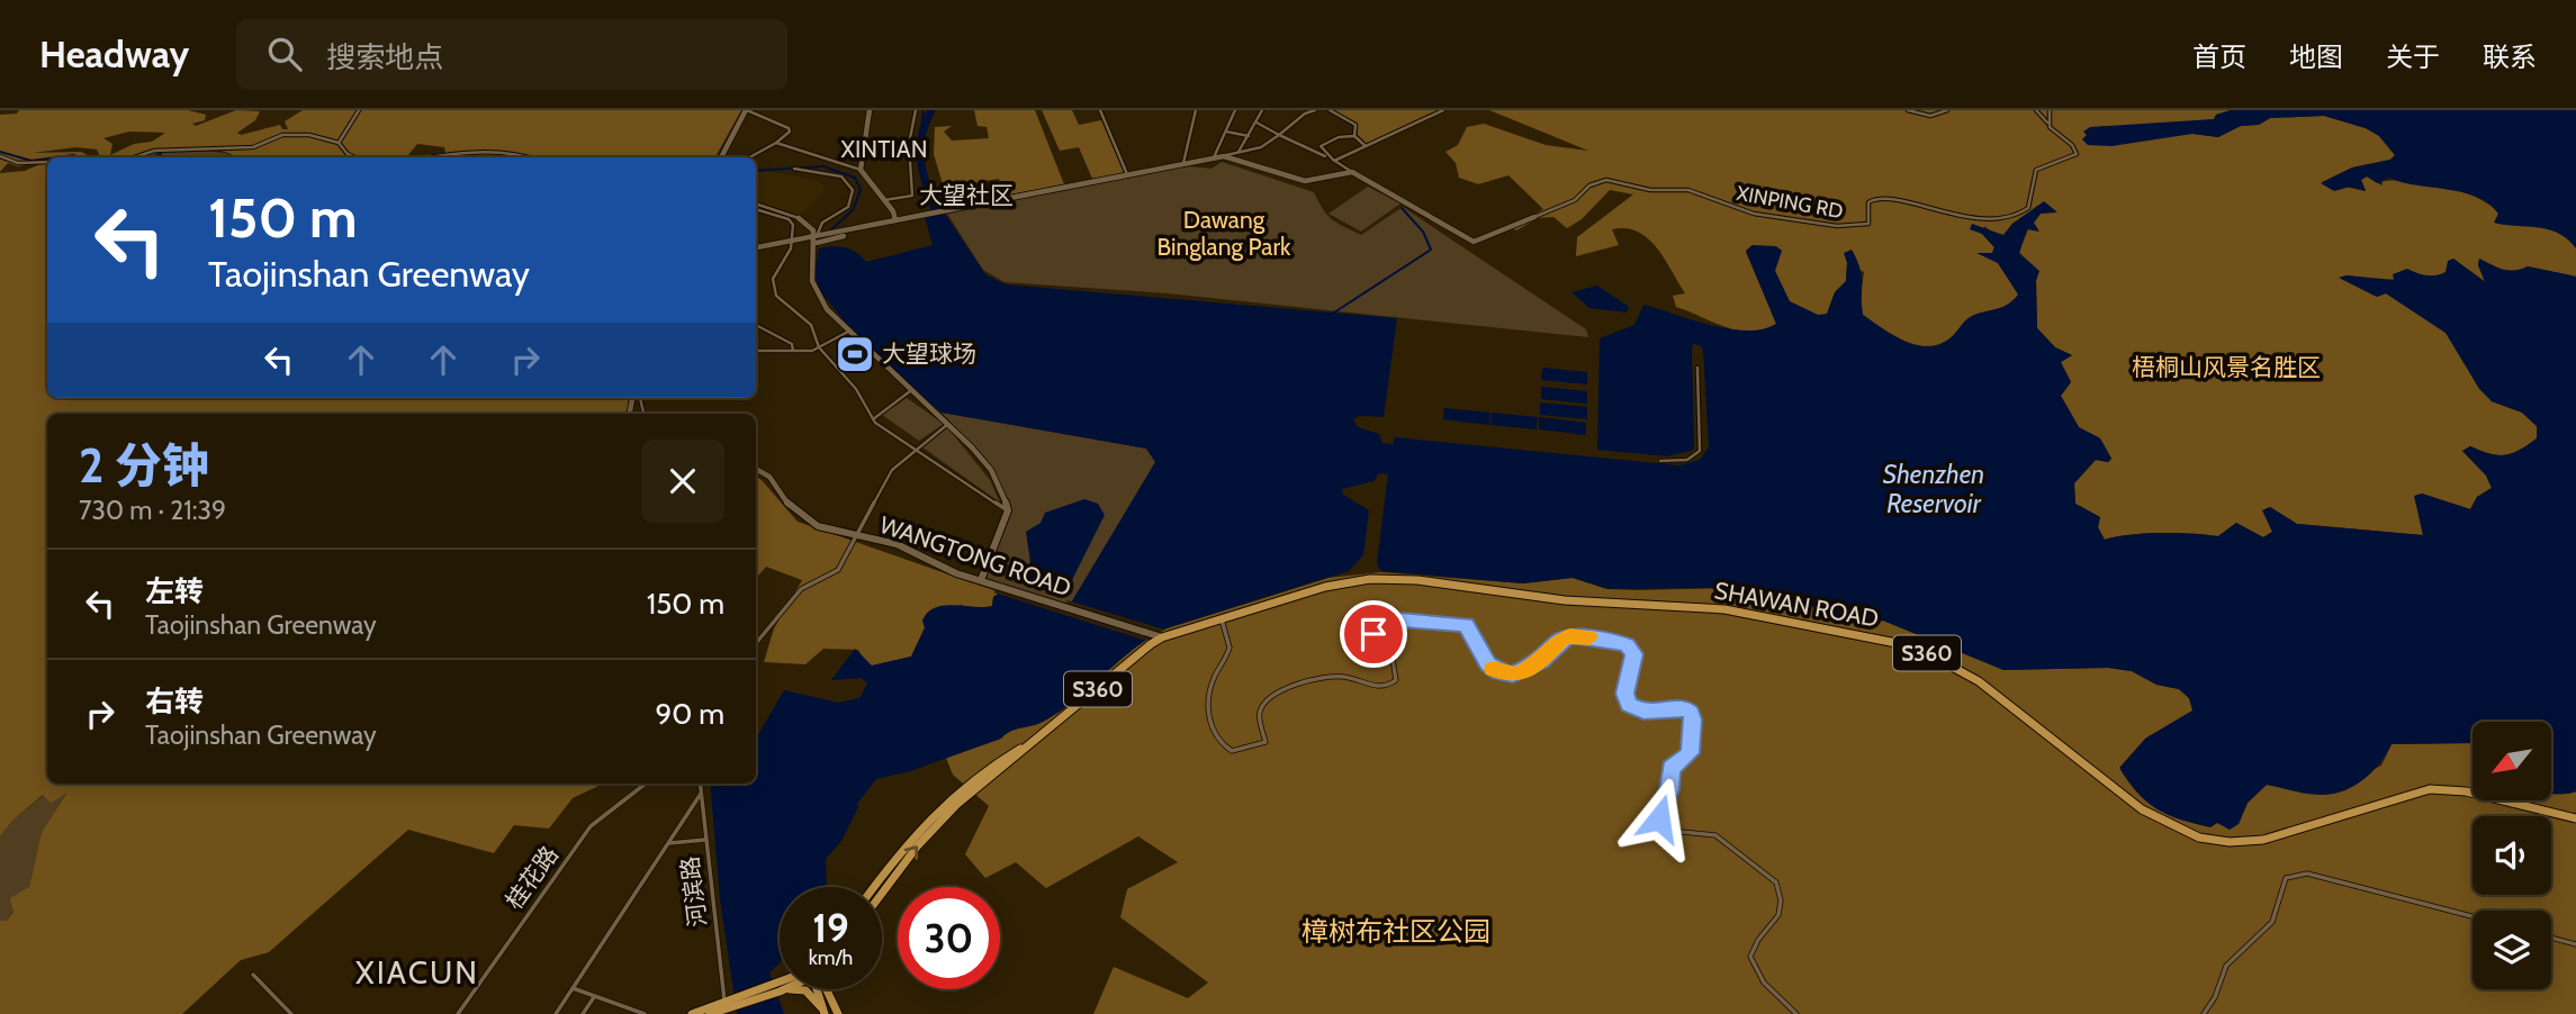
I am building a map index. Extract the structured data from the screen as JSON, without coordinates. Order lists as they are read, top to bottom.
{
  "streets": {
    "main road": ["WANGTONG ROAD", "SHAWAN ROAD", "S360"],
    "street": ["XINPING RD", "桂花路", "河滨路"]
  },
  "crossings": [
    ["WANGTONG ROAD", "SHAWAN ROAD"]
  ],
  "districts": ["XINTIAN", "大望社区", "XIACUN"],
  "water": ["Shenzhen Reservoir"],
  "parks": ["Dawang Binglang Park", "梧桐山风景名胜区", "樟树布社区公园"],
  "places": {
    "sports": ["大望球场"]
  },
  "north": "bottom left",
  "page": {
    "header": "Headway",
    "search": "搜索地点",
    "nav": [
      "首页",
      "地图",
      "关于",
      "联系"
    ],
    "turn": ["150 m", "Taojinshan Greenway"],
    "heading": ["2 分钟", "730 m · 21:39"],
    "list": [
      {
        "name": "左转",
        "note": "Taojinshan Greenway",
        "value": "150 m"
      },
      {
        "name": "右转",
        "note": "Taojinshan Greenway",
        "value": "90 m"
      }
    ],
    "speed": "19 km/h",
    "limit": "30"
  }
}
